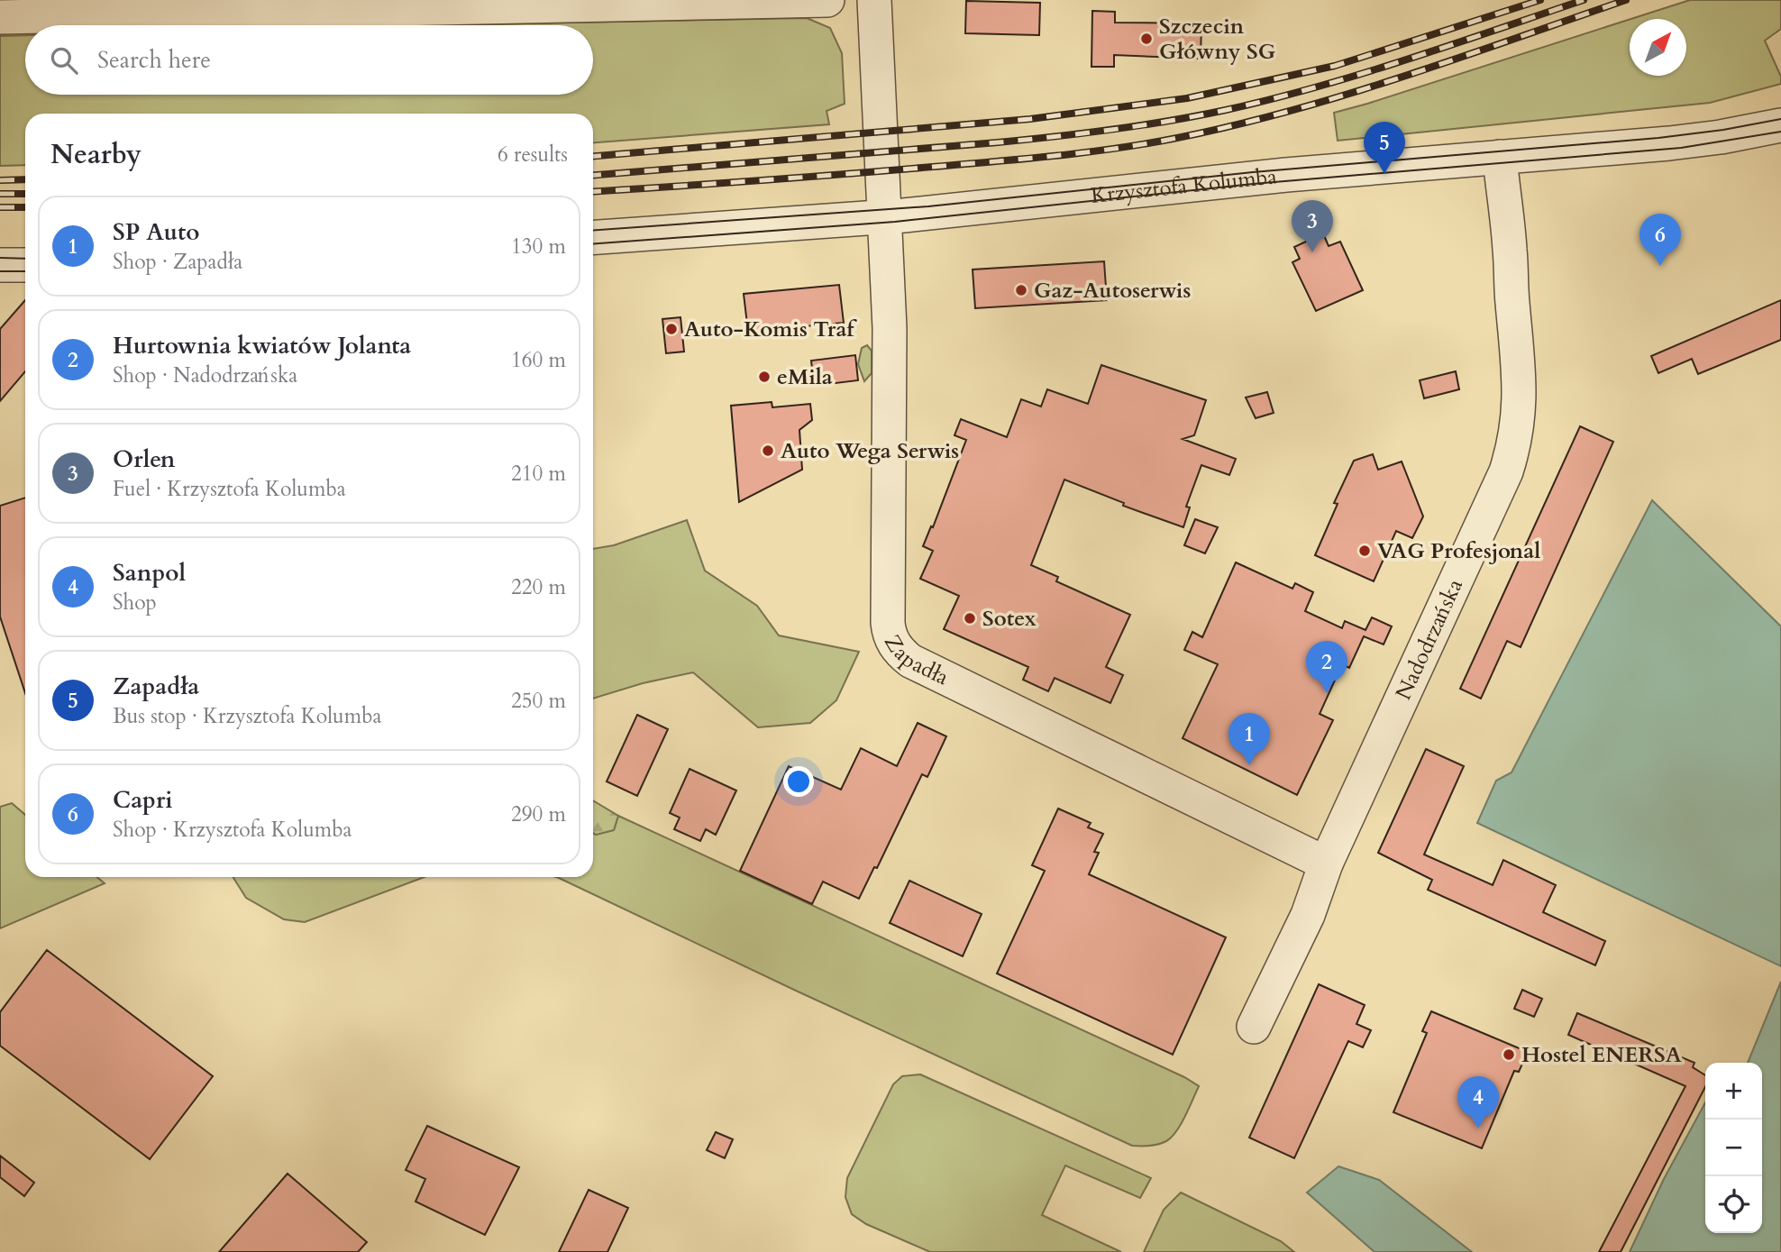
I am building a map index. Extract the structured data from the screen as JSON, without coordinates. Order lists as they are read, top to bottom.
{
  "streets": {
    "street": ["Krzysztofa Kolumba", "Nadodrzańska", "Zapadła"]
  },
  "crossings": [
    ["Krzysztofa Kolumba", "Nadodrzańska"],
    ["Krzysztofa Kolumba", "Zapadła"],
    ["Nadodrzańska", "Zapadła"]
  ],
  "places": [
    "Szczecin Główny SG",
    "Gaz-Autoserwis",
    "Auto-Komis Traf",
    "eMila",
    "Auto Wega Serwis",
    "VAG Profesjonal",
    "Sotex",
    "Hostel ENERSA"
  ],
  "north": "top right",
  "page": {
    "search": "Search here",
    "heading": ["Nearby", "6 results"],
    "pins": [
      "5",
      "3",
      "6",
      "2",
      "1",
      "4"
    ],
    "list": [
      {
        "mark": "1",
        "name": "SP Auto",
        "note": "Shop · Zapadła",
        "value": "130 m"
      },
      {
        "mark": "2",
        "name": "Hurtownia kwiatów Jolanta",
        "note": "Shop · Nadodrzańska",
        "value": "160 m"
      },
      {
        "mark": "3",
        "name": "Orlen",
        "note": "Fuel · Krzysztofa Kolumba",
        "value": "210 m"
      },
      {
        "mark": "4",
        "name": "Sanpol",
        "note": "Shop",
        "value": "220 m"
      },
      {
        "mark": "5",
        "name": "Zapadła",
        "note": "Bus stop · Krzysztofa Kolumba",
        "value": "250 m"
      },
      {
        "mark": "6",
        "name": "Capri",
        "note": "Shop · Krzysztofa Kolumba",
        "value": "290 m"
      }
    ],
    "map_buttons": ["+", "−"]
  }
}
